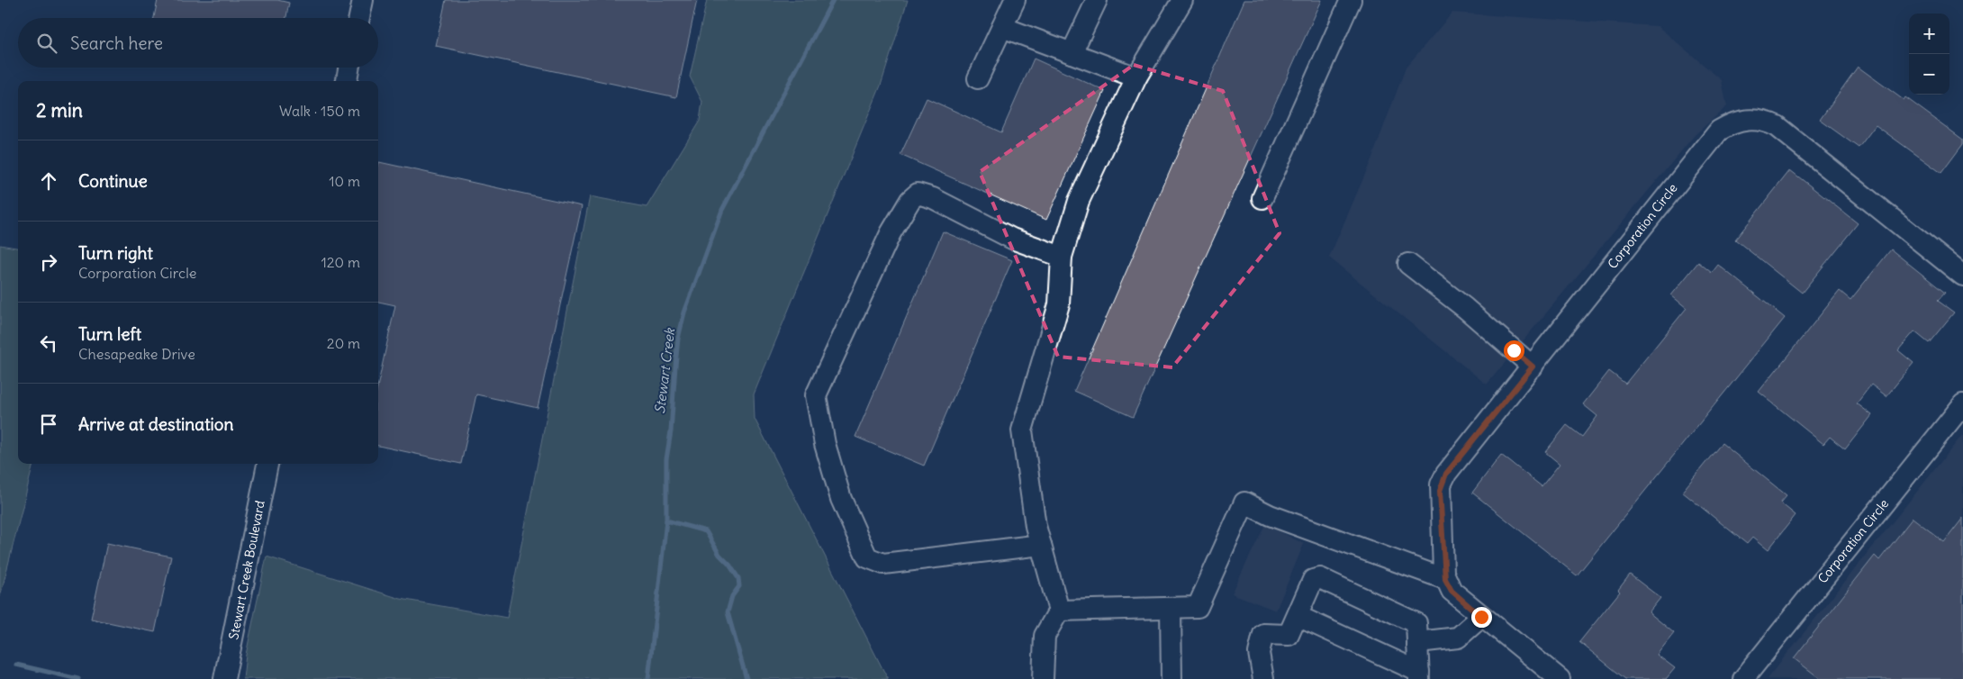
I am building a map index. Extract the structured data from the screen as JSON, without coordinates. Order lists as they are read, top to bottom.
{
  "streets": {
    "street": ["Corporation Circle", "Stewart Creek Boulevard"]
  },
  "water": ["Stewart Creek"],
  "page": {
    "map_buttons": ["+", "−"],
    "search": "Search here",
    "heading": ["2 min", "Walk · 150 m"],
    "list": [
      ["Continue", "10 m"],
      ["Turn right", "Corporation Circle", "120 m"],
      ["Turn left", "Chesapeake Drive", "20 m"],
      "Arrive at destination"
    ]
  }
}
